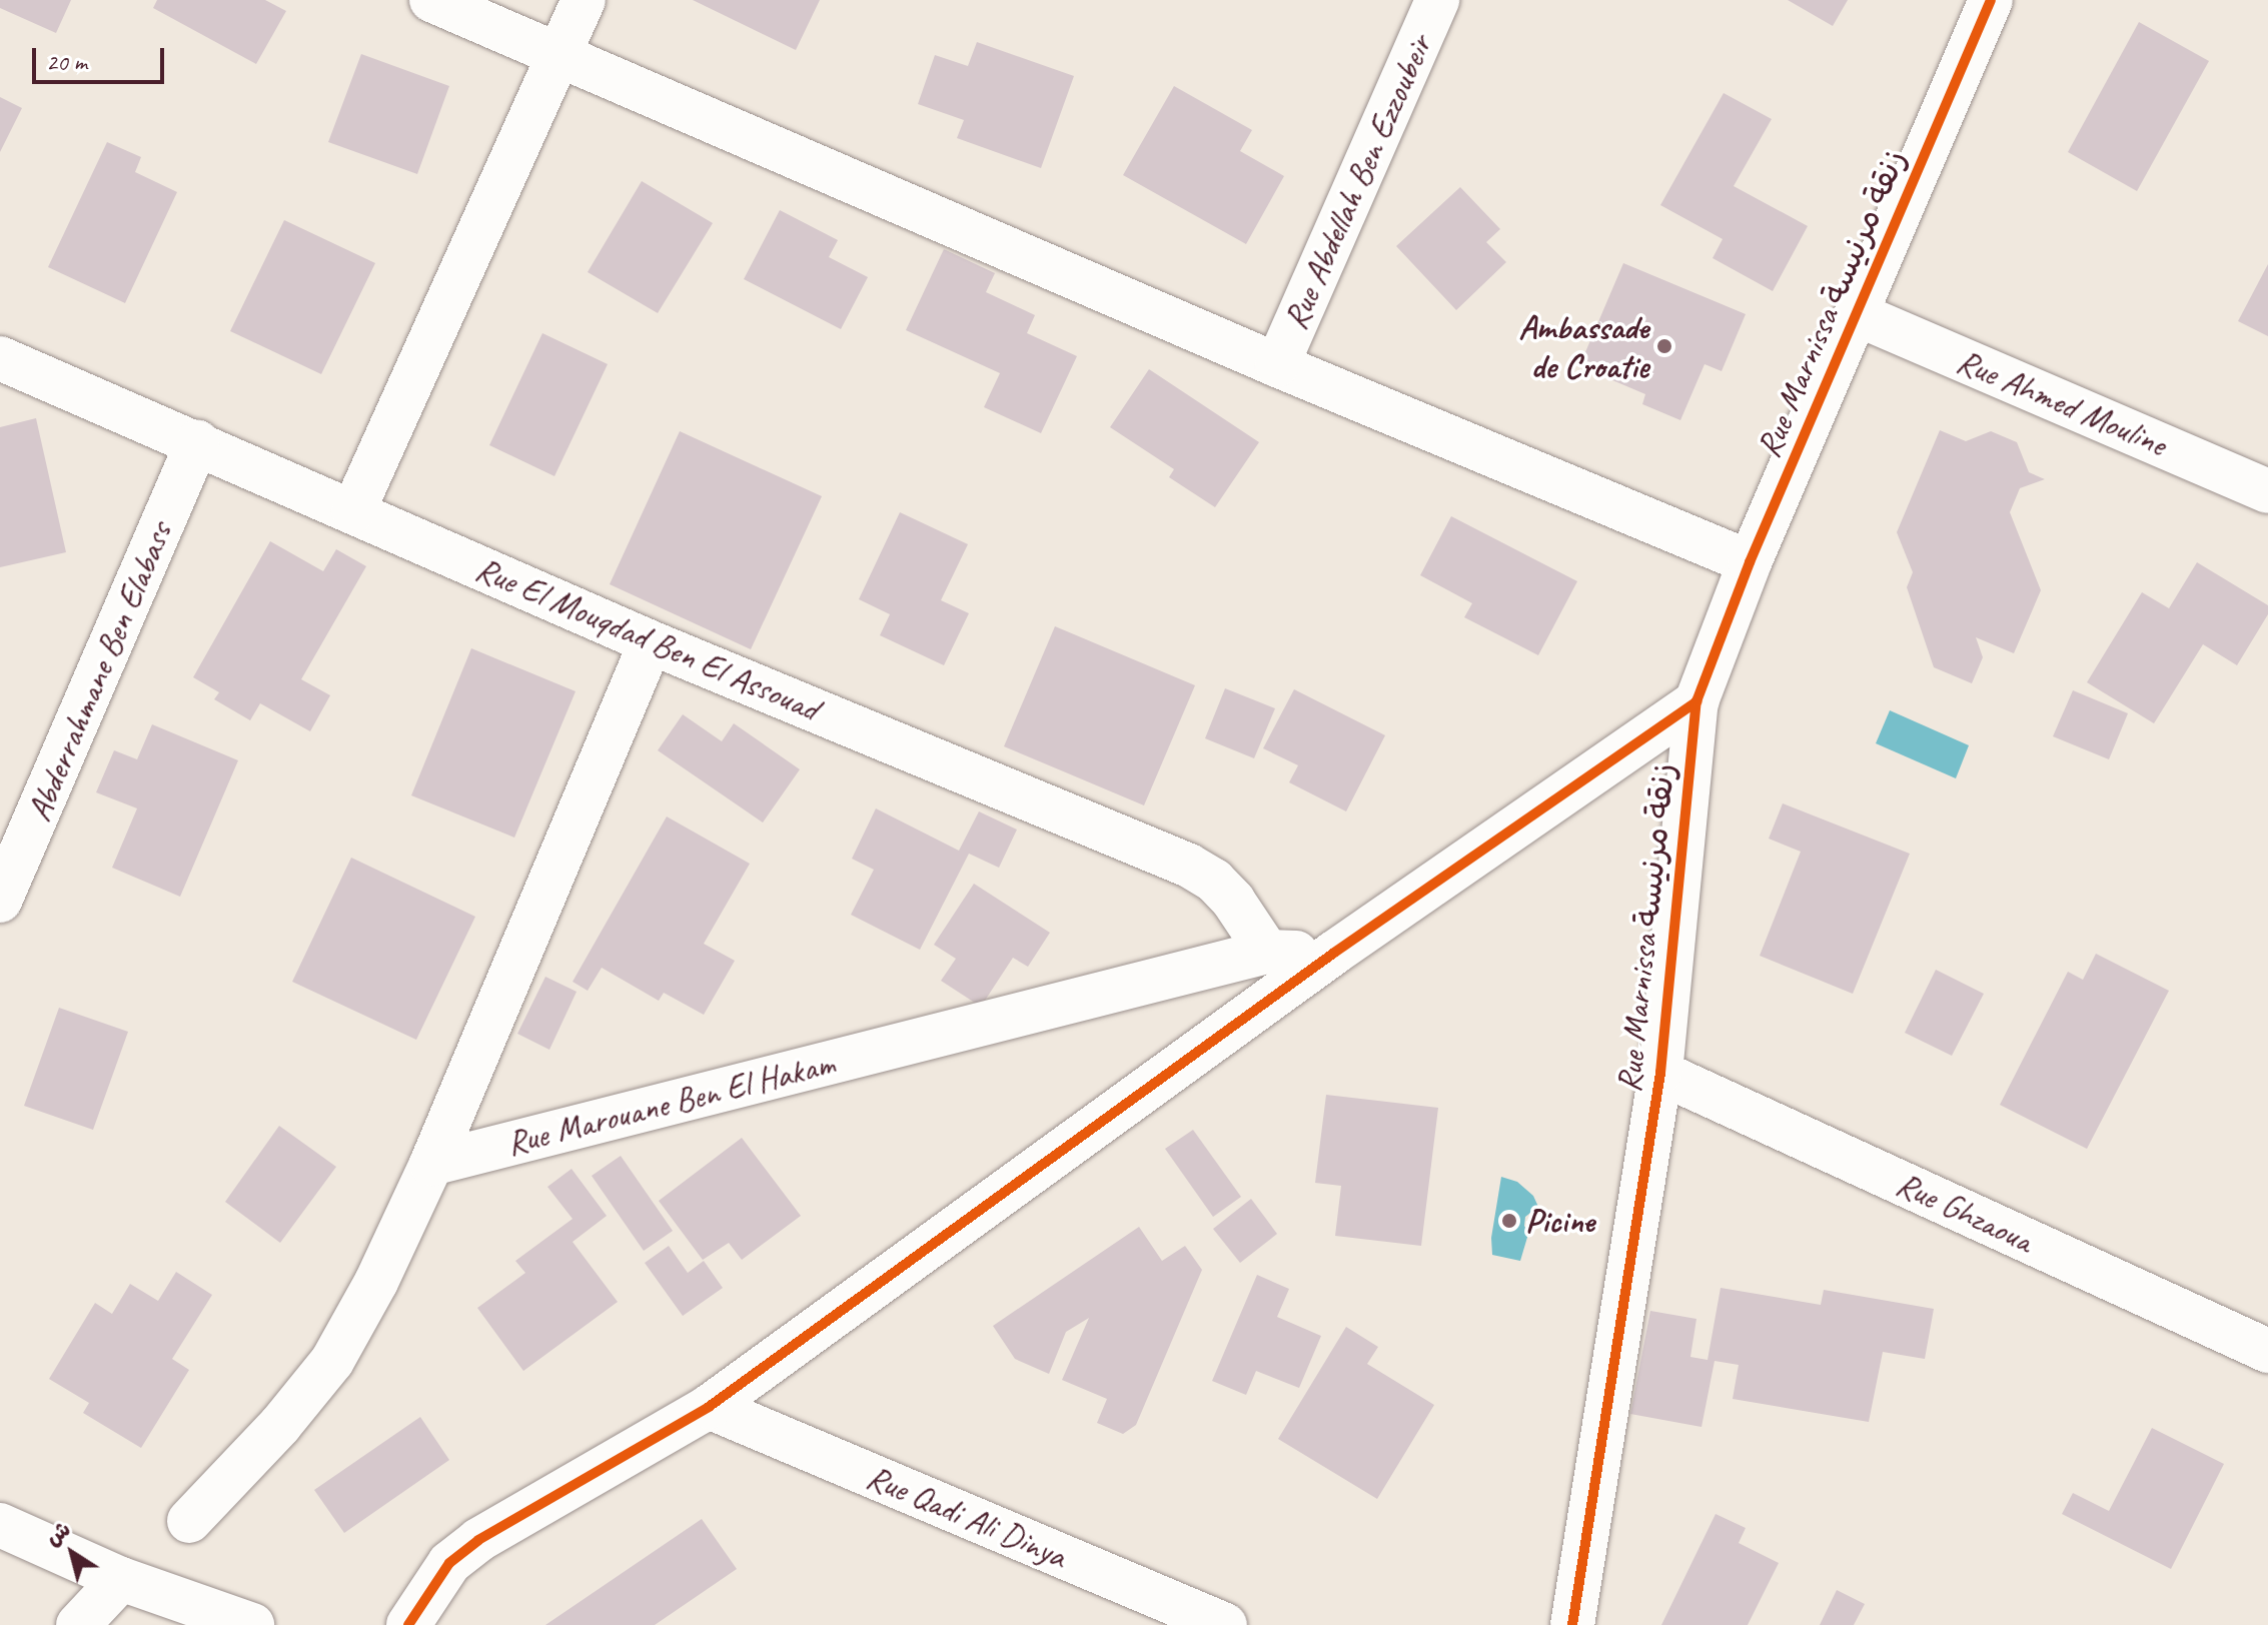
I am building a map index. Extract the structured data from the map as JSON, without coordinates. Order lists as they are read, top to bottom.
{
  "streets": {
    "street": [
      "Rue Abdellah Ben Ezzoubeir",
      "Rue Marnissa زنقة مرنيسة",
      "Rue Ahmed Mouline",
      "Rue El Mouqdad Ben El Assouad",
      "Abderrahmane Ben Elabass",
      "Rue Marouane Ben El Hakam",
      "Rue Ghzaoua",
      "Rue Qadi Ali Dinya"
    ]
  },
  "crossings": [
    ["Rue Marnissa زنقة مرنيسة", "Rue Ahmed Mouline"],
    ["Rue Marnissa زنقة مرنيسة", "Rue Ghzaoua"],
    ["Rue El Mouqdad Ben El Assouad", "Abderrahmane Ben Elabass"],
    ["Rue El Mouqdad Ben El Assouad", "Rue Marouane Ben El Hakam"]
  ],
  "places": ["Ambassade de Croatie", "Picine"],
  "scale_bar": "20 m",
  "north": "top left"
}
